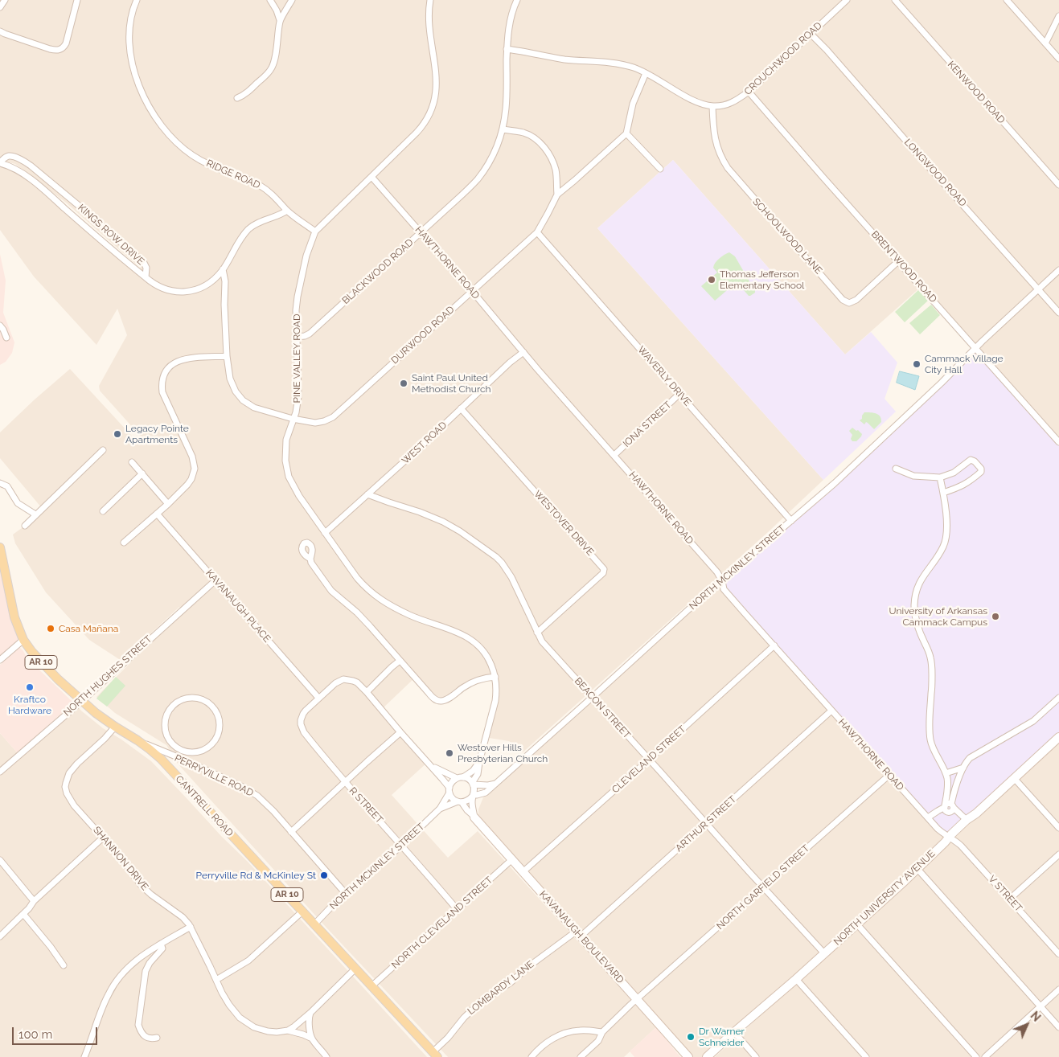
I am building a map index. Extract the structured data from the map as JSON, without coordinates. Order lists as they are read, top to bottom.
{
  "streets": {
    "main road": ["AR 10", "CANTRELL ROAD"],
    "street": [
      "CROUCHWOOD ROAD",
      "KENWOOD ROAD",
      "LONGWOOD ROAD",
      "RIDGE ROAD",
      "KINGS ROW DRIVE",
      "SCHOOLWOOD LANE",
      "HAWTHORNE ROAD",
      "BRENTWOOD ROAD",
      "BLACKWOOD ROAD",
      "DURWOOD ROAD",
      "PINE VALLEY ROAD",
      "WAVERLY DRIVE",
      "IONA STREET",
      "WEST ROAD",
      "WESTOVER DRIVE",
      "NORTH MCKINLEY STREET",
      "KAVANAUGH PLACE",
      "NORTH HUGHES STREET",
      "BEACON STREET",
      "CLEVELAND STREET",
      "PERRYVILLE ROAD",
      "R STREET",
      "ARTHUR STREET",
      "SHANNON DRIVE",
      "NORTH GARFIELD STREET",
      "V STREET",
      "NORTH UNIVERSITY AVENUE",
      "NORTH CLEVELAND STREET",
      "KAVANAUGH BOULEVARD",
      "LOMBARDY LANE"
    ]
  },
  "crossings": [
    ["CROUCHWOOD ROAD", "LONGWOOD ROAD"],
    ["CROUCHWOOD ROAD", "SCHOOLWOOD LANE"],
    ["CROUCHWOOD ROAD", "BRENTWOOD ROAD"],
    ["CROUCHWOOD ROAD", "BLACKWOOD ROAD"],
    ["LONGWOOD ROAD", "NORTH MCKINLEY STREET"],
    ["RIDGE ROAD", "KINGS ROW DRIVE"],
    ["RIDGE ROAD", "PINE VALLEY ROAD"],
    ["KINGS ROW DRIVE", "DURWOOD ROAD"],
    ["SCHOOLWOOD LANE", "BRENTWOOD ROAD"],
    ["HAWTHORNE ROAD", "BLACKWOOD ROAD"],
    ["HAWTHORNE ROAD", "DURWOOD ROAD"],
    ["HAWTHORNE ROAD", "PINE VALLEY ROAD"],
    ["HAWTHORNE ROAD", "IONA STREET"],
    ["HAWTHORNE ROAD", "WEST ROAD"],
    ["HAWTHORNE ROAD", "NORTH MCKINLEY STREET"],
    ["HAWTHORNE ROAD", "CLEVELAND STREET"],
    ["HAWTHORNE ROAD", "ARTHUR STREET"],
    ["HAWTHORNE ROAD", "NORTH GARFIELD STREET"],
    ["HAWTHORNE ROAD", "V STREET"],
    ["HAWTHORNE ROAD", "NORTH UNIVERSITY AVENUE"],
    ["BRENTWOOD ROAD", "NORTH MCKINLEY STREET"],
    ["BLACKWOOD ROAD", "PINE VALLEY ROAD"],
    ["DURWOOD ROAD", "PINE VALLEY ROAD"],
    ["DURWOOD ROAD", "WAVERLY DRIVE"],
    ["PINE VALLEY ROAD", "WEST ROAD"],
    ["PINE VALLEY ROAD", "NORTH MCKINLEY STREET"],
    ["WAVERLY DRIVE", "IONA STREET"],
    ["WAVERLY DRIVE", "NORTH MCKINLEY STREET"],
    ["WEST ROAD", "WESTOVER DRIVE"],
    ["WEST ROAD", "BEACON STREET"],
    ["WESTOVER DRIVE", "BEACON STREET"],
    ["NORTH MCKINLEY STREET", "BEACON STREET"],
    ["NORTH MCKINLEY STREET", "PERRYVILLE ROAD"],
    ["NORTH MCKINLEY STREET", "R STREET"],
    ["NORTH MCKINLEY STREET", "CANTRELL ROAD"],
    ["KAVANAUGH PLACE", "NORTH HUGHES STREET"],
    ["KAVANAUGH PLACE", "R STREET"],
    ["NORTH HUGHES STREET", "CANTRELL ROAD"],
    ["BEACON STREET", "CLEVELAND STREET"],
    ["BEACON STREET", "ARTHUR STREET"],
    ["BEACON STREET", "NORTH GARFIELD STREET"],
    ["BEACON STREET", "NORTH UNIVERSITY AVENUE"],
    ["CLEVELAND STREET", "KAVANAUGH BOULEVARD"],
    ["PERRYVILLE ROAD", "CANTRELL ROAD"],
    ["R STREET", "NORTH CLEVELAND STREET"],
    ["CANTRELL ROAD", "SHANNON DRIVE"],
    ["CANTRELL ROAD", "NORTH CLEVELAND STREET"],
    ["CANTRELL ROAD", "LOMBARDY LANE"],
    ["ARTHUR STREET", "KAVANAUGH BOULEVARD"],
    ["ARTHUR STREET", "LOMBARDY LANE"],
    ["NORTH GARFIELD STREET", "KAVANAUGH BOULEVARD"],
    ["V STREET", "NORTH UNIVERSITY AVENUE"],
    ["NORTH CLEVELAND STREET", "KAVANAUGH BOULEVARD"],
    ["KAVANAUGH BOULEVARD", "LOMBARDY LANE"]
  ],
  "places": [
    "Thomas Jefferson Elementary School",
    "Cammack Village City Hall",
    "Saint Paul United Methodist Church",
    "Legacy Pointe Apartments",
    "University of Arkansas Cammack Campus",
    "Casa Mañana",
    "Kraftco Hardware",
    "Westover Hills Presbyterian Church",
    "Perryville Rd & McKinley St",
    "Dr Warner Schneider"
  ],
  "scale_bar": "100 m",
  "north": "top right"
}
